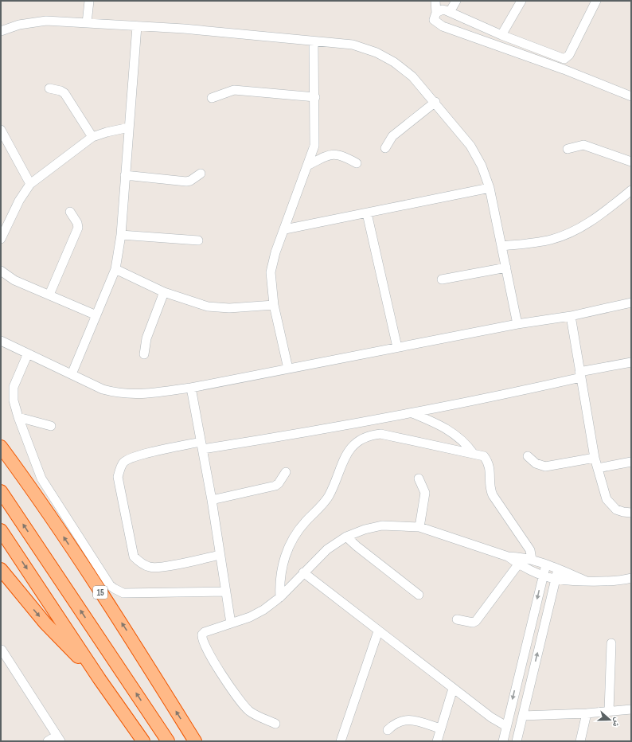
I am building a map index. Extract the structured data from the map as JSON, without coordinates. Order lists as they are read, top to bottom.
{
  "streets": {
    "highway": ["15"]
  },
  "north": "right"
}
